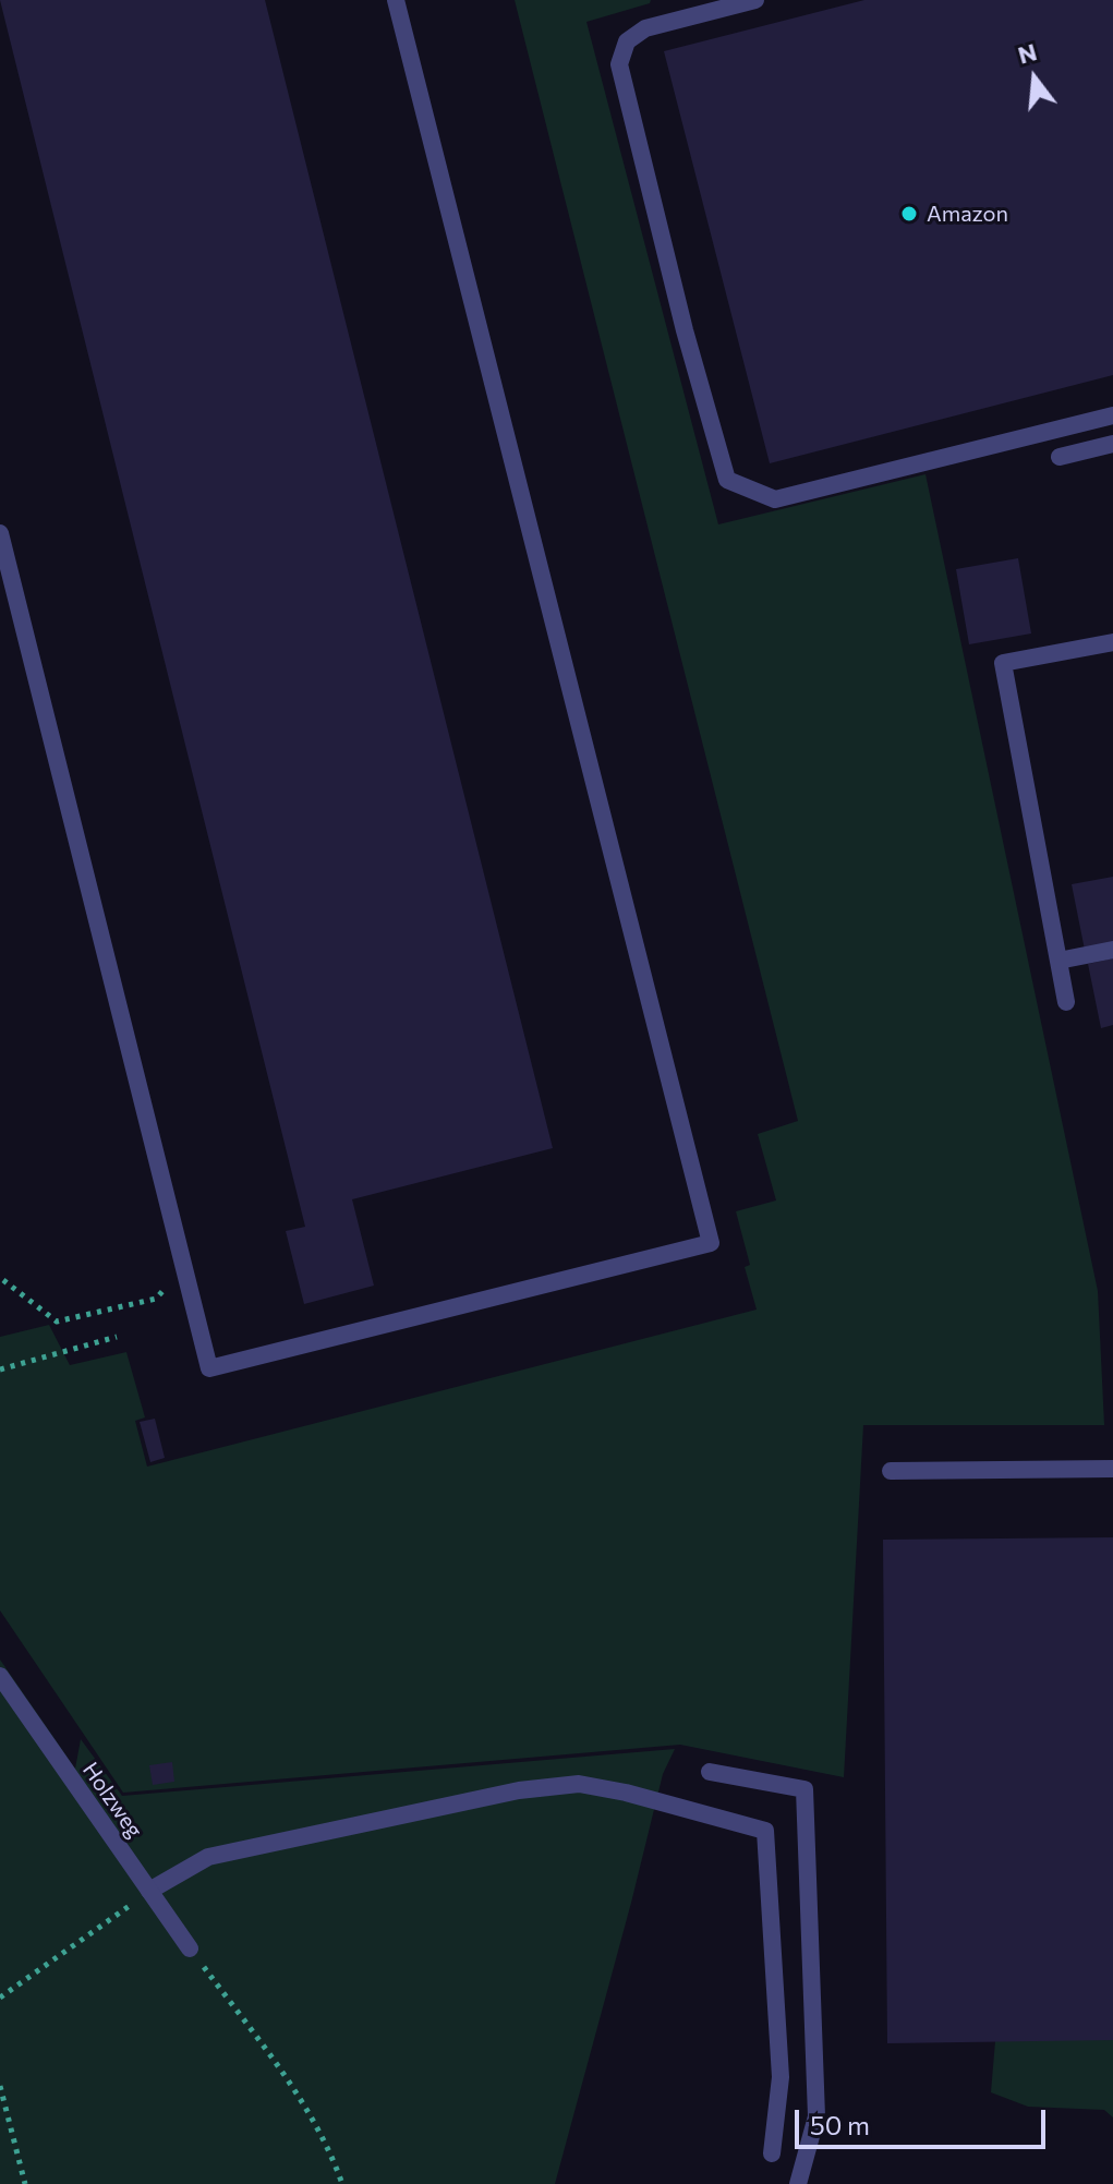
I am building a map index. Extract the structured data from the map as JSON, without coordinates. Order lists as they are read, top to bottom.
{
  "streets": {
    "street": ["Holzweg"]
  },
  "places": ["Amazon"],
  "scale_bar": "50 m",
  "north": "top"
}
